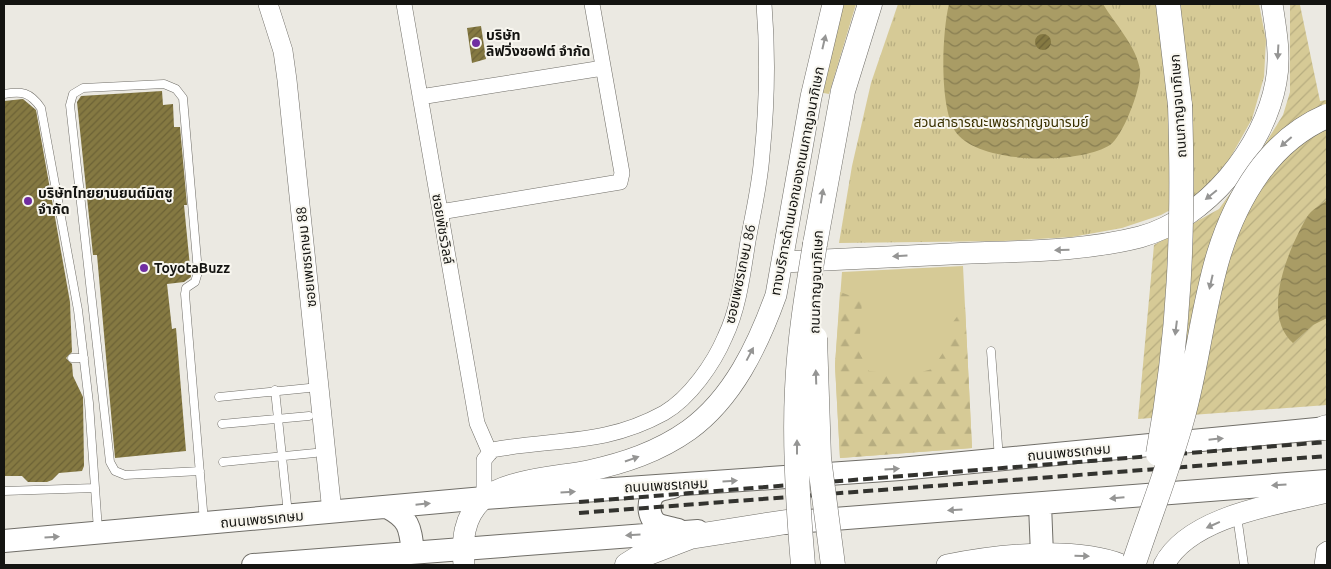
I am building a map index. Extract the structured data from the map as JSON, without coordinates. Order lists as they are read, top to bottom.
{
  "streets": {
    "highway": ["ถนนกาญจนาภิเษก"],
    "main road": ["ทางบริการด้านนอกของถนนกาญจนาภิเษก", "ถนนเพชรเกษม"],
    "street": ["ซอยพัชรวิลล์", "ซอยเพชรเกษม 88", "ซอยเพชรเกษม 86"]
  },
  "crossings": [
    ["ทางบริการด้านนอกของถนนกาญจนาภิเษก", "ถนนเพชรเกษม"],
    ["ซอยพัชรวิลล์", "ซอยเพชรเกษม 86"],
    ["ซอยเพชรเกษม 88", "ถนนเพชรเกษม"]
  ],
  "one_way": ["ทางบริการด้านนอกของถนนกาญจนาภิเษก"],
  "parks": ["สวนสาธารณะเพชรกาญจนารมย์"],
  "places": ["บริษัท ลิฟวิ่งซอฟต์ จำกัด", "บริษัทไทยยานยนต์มิตซู จำกัด", "ToyotaBuzz"]
}
